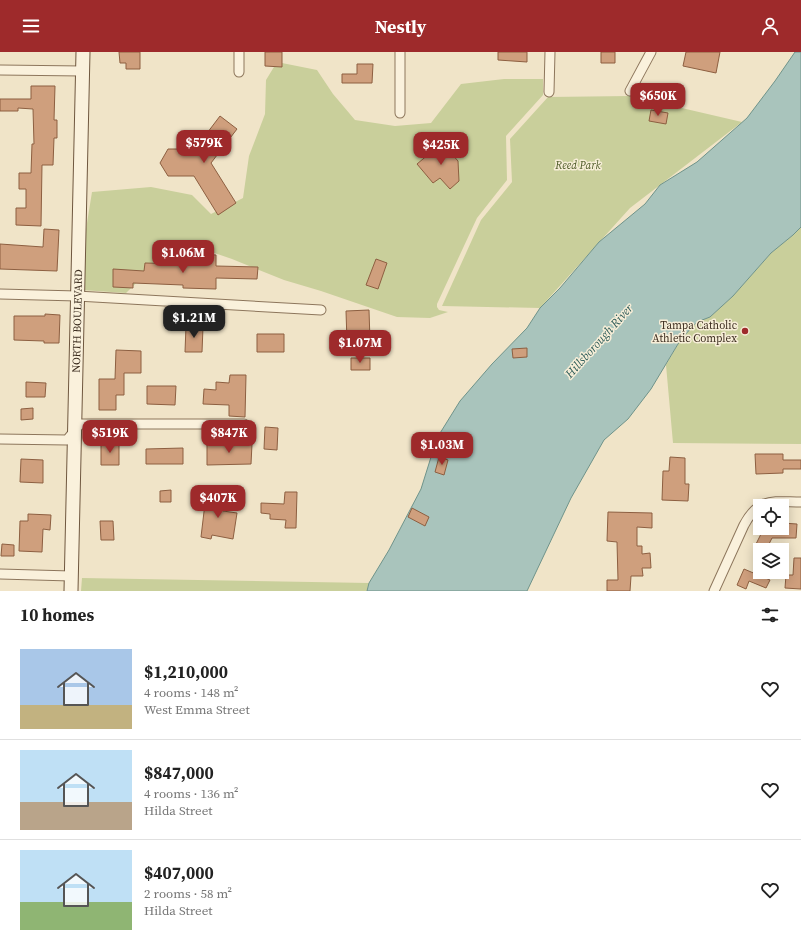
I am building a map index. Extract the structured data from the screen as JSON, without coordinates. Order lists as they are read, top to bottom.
{
  "streets": {
    "street": ["NORTH BOULEVARD"]
  },
  "water": ["Hillsborough River"],
  "parks": ["Reed Park"],
  "places": ["Tampa Catholic Athletic Complex"],
  "page": {
    "header": "Nestly",
    "price": [
      "$650K",
      "$579K",
      "$425K",
      "$1.06M",
      "$1.21M",
      "$1.07M",
      "$519K",
      "$847K",
      "$1.03M",
      "$407K"
    ],
    "heading": "10 homes",
    "list": [
      {
        "name": "$1,210,000",
        "note": "4 rooms · 148 m² · West Emma Street"
      },
      {
        "name": "$847,000",
        "note": "4 rooms · 136 m² · Hilda Street"
      },
      {
        "name": "$407,000",
        "note": "2 rooms · 58 m² · Hilda Street"
      }
    ]
  }
}
